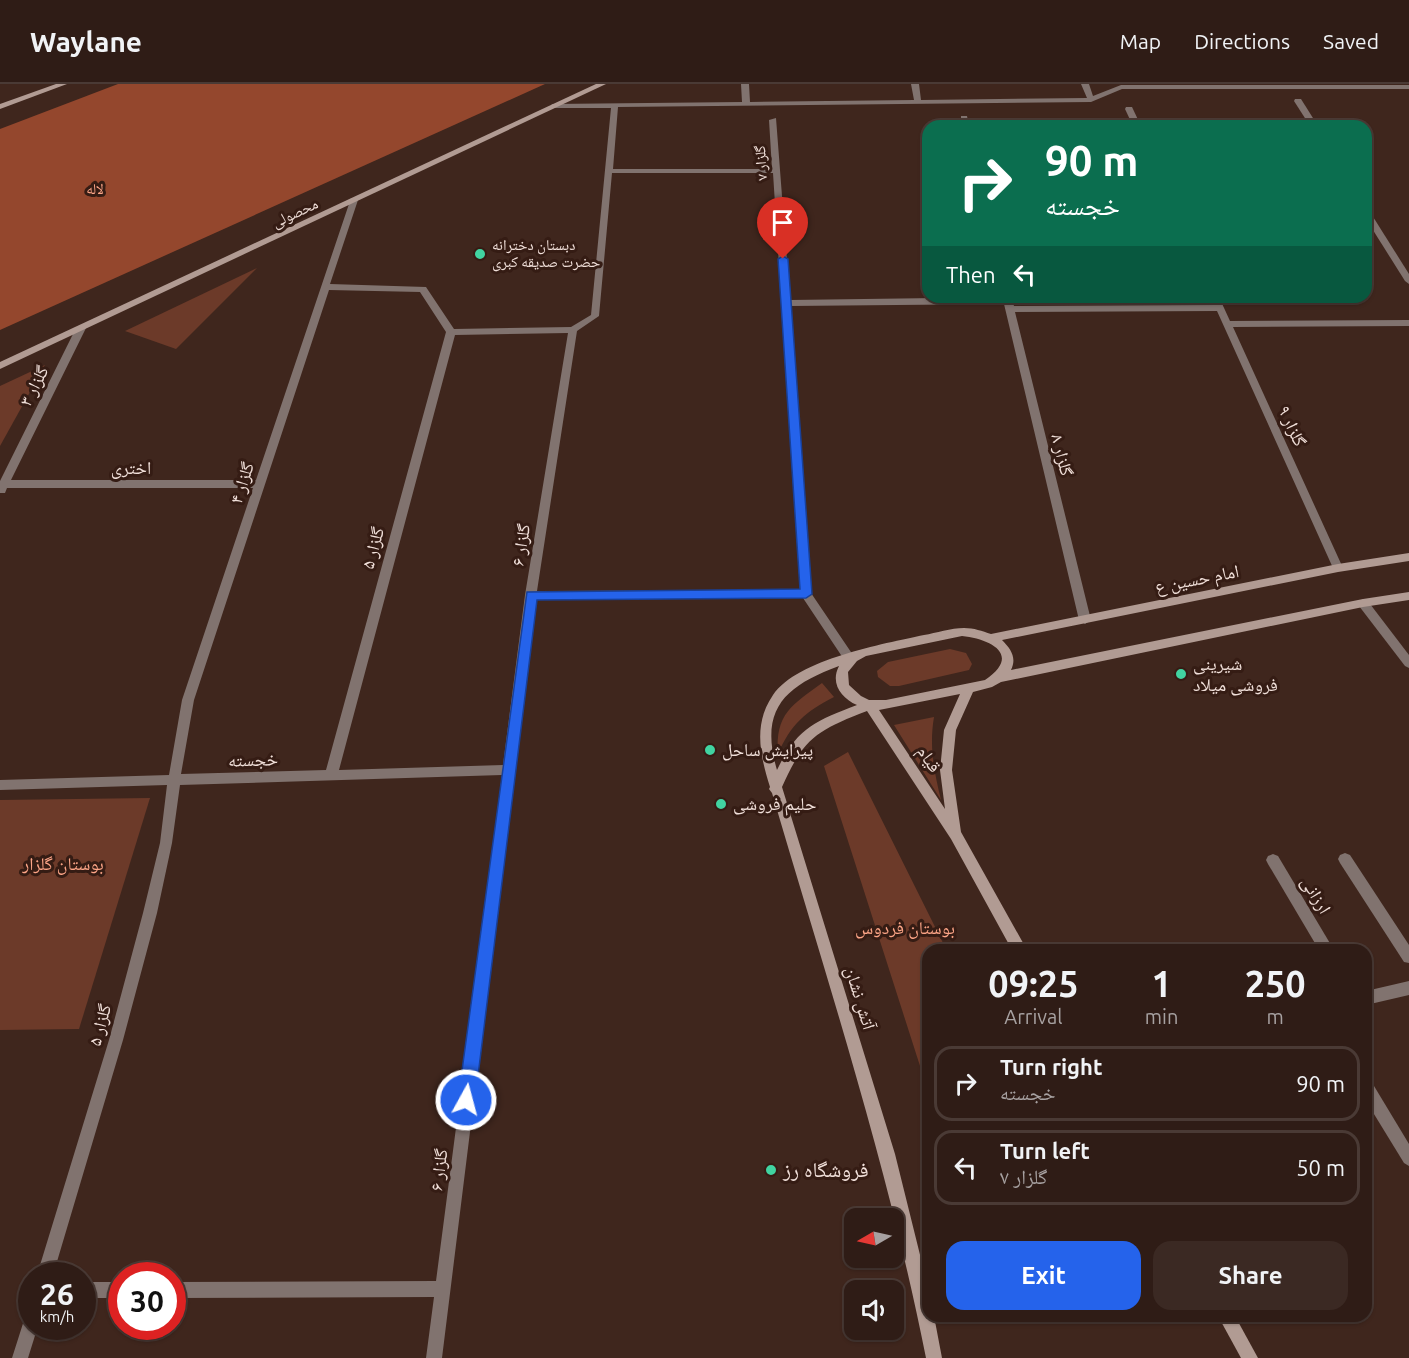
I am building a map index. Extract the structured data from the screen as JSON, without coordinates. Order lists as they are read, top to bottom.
{
  "streets": {
    "street": [
      "گلزار ۷",
      "محصولی",
      "گلزار ۳",
      "گلزار ۹",
      "گلزار ۸",
      "اختری",
      "گلزار ۴",
      "گلزار ۶",
      "گلزار ۵",
      "امام حسین ع",
      "قیام",
      "خجسته",
      "ارزانی",
      "آتش نشان"
    ]
  },
  "crossings": [
    ["گلزار ۷", "آتش نشان"],
    ["محصولی", "گلزار ۳"],
    ["محصولی", "گلزار ۴"],
    ["گلزار ۳", "اختری"],
    ["گلزار ۹", "امام حسین ع"],
    ["گلزار ۸", "امام حسین ع"],
    ["اختری", "گلزار ۴"],
    ["گلزار ۴", "گلزار ۵"],
    ["گلزار ۴", "خجسته"],
    ["گلزار ۶", "خجسته"],
    ["گلزار ۵", "خجسته"],
    ["امام حسین ع", "آتش نشان"]
  ],
  "parks": ["لاله", "بوستان گلزار", "بوستان فردوس"],
  "places": [
    "دبستان دخترانه حضرت صدیقه کبری",
    "شیرینی فروشی میلاد",
    "پیرایش ساحل",
    "حلیم فروشی",
    "فروشگاه رز"
  ],
  "north": "left",
  "page": {
    "header": "Waylane",
    "nav": ["Map", "Directions", "Saved"],
    "turn": ["90 m", "خجسته"],
    "then": "Then",
    "eta": [
      "09:25",
      "Arrival",
      "1",
      "min",
      "250",
      "m"
    ],
    "list": [
      {
        "name": "Turn right",
        "note": "خجسته",
        "value": "90 m"
      },
      {
        "name": "Turn left",
        "note": "گلزار ۷",
        "value": "50 m"
      }
    ],
    "buttons": ["Exit", "Share"],
    "speed": "26 km/h",
    "limit": "30"
  }
}
